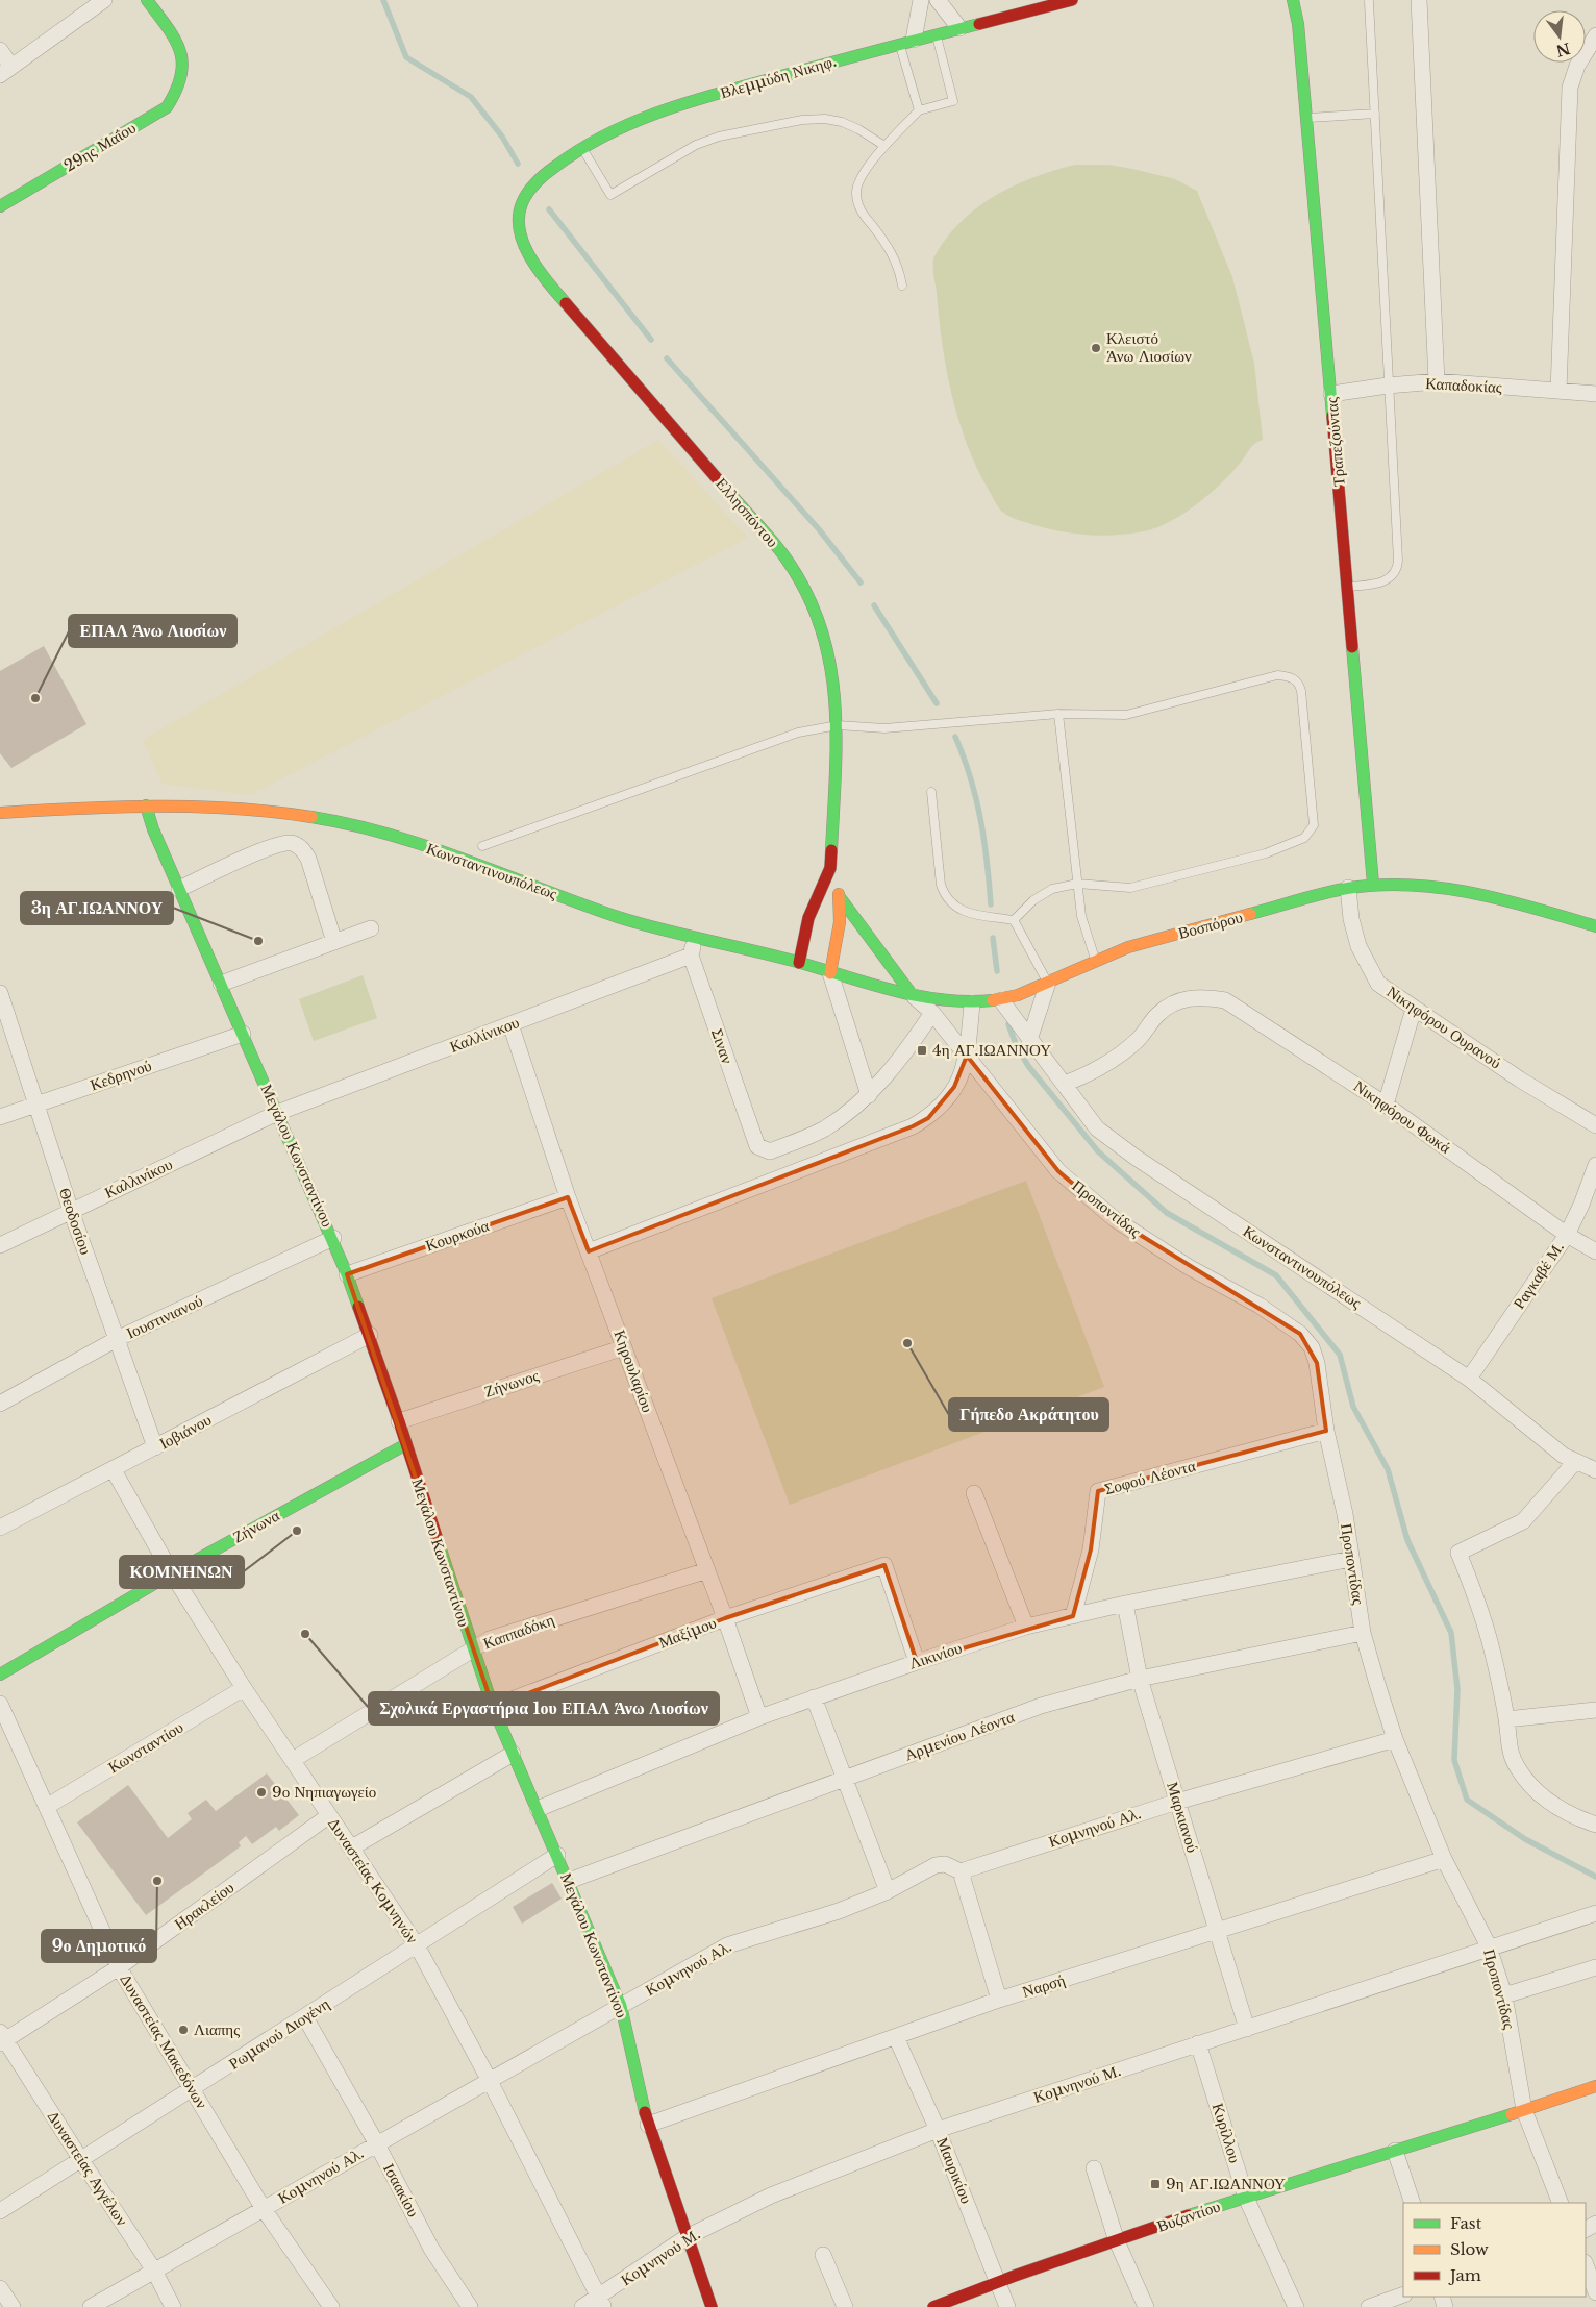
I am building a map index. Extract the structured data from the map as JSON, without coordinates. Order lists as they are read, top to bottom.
{
  "streets": {
    "street": [
      "Βλεμμύδη Νικηφ.",
      "29ης Μαΐου",
      "Καπαδοκίας",
      "Τραπεζούντας",
      "Ελλησπόντου",
      "Κωνσταντινουπόλεως",
      "Βοσπόρου",
      "Νικηφόρου Ουρανού",
      "Καλλίνικου",
      "Σιναν",
      "Κεδρηνού",
      "Νικηφόρου Φωκά",
      "Μεγάλου Κωνσταντίνου",
      "Καλλινίκου",
      "Προποντίδας",
      "Θεοδοσίου",
      "Κουρκούα",
      "Ραγκαβέ Μ.",
      "Ιουστινιανού",
      "Κηρουλαρίου",
      "Ζήνωνος",
      "Ιοβιάνου",
      "Σοφού Λέοντα",
      "Ζήνωνα",
      "Καππαδόκη",
      "Μαξίμου",
      "Λικινίου",
      "Αρμενίου Λέοντα",
      "Κωνσταντίου",
      "Μαρκιανού",
      "Κομνηνού Αλ.",
      "Δυναστείας Κομνηνών",
      "Ηρακλείου",
      "Ναρσή",
      "Ρωμανού Διογένη",
      "Δυναστείας Μακεδόνων",
      "Κομνηνού Μ.",
      "Κυρίλλου",
      "Δυναστείας Αγγέλων",
      "Μαυρικίου",
      "Ισαακίου",
      "Βυζαντίου"
    ]
  },
  "crossings": [
    ["Βλεμμύδη Νικηφ.", "Ελλησπόντου"],
    ["Καπαδοκίας", "Τραπεζούντας"],
    ["Τραπεζούντας", "Βοσπόρου"],
    ["Ελλησπόντου", "Κωνσταντινουπόλεως"],
    ["Ελλησπόντου", "Βοσπόρου"],
    ["Κωνσταντινουπόλεως", "Βοσπόρου"],
    ["Κωνσταντινουπόλεως", "Νικηφόρου Φωκά"],
    ["Κωνσταντινουπόλεως", "Μεγάλου Κωνσταντίνου"],
    ["Κωνσταντινουπόλεως", "Ραγκαβέ Μ."],
    ["Βοσπόρου", "Νικηφόρου Ουρανού"],
    ["Βοσπόρου", "Προποντίδας"],
    ["Καλλίνικου", "Σιναν"],
    ["Καλλίνικου", "Μεγάλου Κωνσταντίνου"],
    ["Καλλίνικου", "Καλλινίκου"],
    ["Καλλίνικου", "Κηρουλαρίου"],
    ["Κεδρηνού", "Μεγάλου Κωνσταντίνου"],
    ["Κεδρηνού", "Θεοδοσίου"],
    ["Νικηφόρου Φωκά", "Ραγκαβέ Μ."],
    ["Μεγάλου Κωνσταντίνου", "Καλλινίκου"],
    ["Μεγάλου Κωνσταντίνου", "Κουρκούα"],
    ["Μεγάλου Κωνσταντίνου", "Ιουστινιανού"],
    ["Μεγάλου Κωνσταντίνου", "Ζήνωνος"],
    ["Μεγάλου Κωνσταντίνου", "Ιοβιάνου"],
    ["Μεγάλου Κωνσταντίνου", "Ζήνωνα"],
    ["Μεγάλου Κωνσταντίνου", "Καππαδόκη"],
    ["Μεγάλου Κωνσταντίνου", "Μαξίμου"],
    ["Μεγάλου Κωνσταντίνου", "Λικινίου"],
    ["Μεγάλου Κωνσταντίνου", "Αρμενίου Λέοντα"],
    ["Μεγάλου Κωνσταντίνου", "Κομνηνού Αλ."],
    ["Μεγάλου Κωνσταντίνου", "Ναρσή"],
    ["Μεγάλου Κωνσταντίνου", "Ρωμανού Διογένη"],
    ["Μεγάλου Κωνσταντίνου", "Κομνηνού Μ."],
    ["Καλλινίκου", "Θεοδοσίου"],
    ["Προποντίδας", "Σοφού Λέοντα"],
    ["Προποντίδας", "Λικινίου"],
    ["Προποντίδας", "Αρμενίου Λέοντα"],
    ["Προποντίδας", "Κομνηνού Αλ."],
    ["Προποντίδας", "Ναρσή"],
    ["Προποντίδας", "Κομνηνού Μ."],
    ["Προποντίδας", "Βυζαντίου"],
    ["Θεοδοσίου", "Ιουστινιανού"],
    ["Θεοδοσίου", "Ιοβιάνου"],
    ["Κουρκούα", "Κηρουλαρίου"],
    ["Κηρουλαρίου", "Ζήνωνος"],
    ["Κηρουλαρίου", "Καππαδόκη"],
    ["Κηρουλαρίου", "Μαξίμου"],
    ["Κηρουλαρίου", "Λικινίου"],
    ["Ιοβιάνου", "Δυναστείας Κομνηνών"],
    ["Σοφού Λέοντα", "Λικινίου"],
    ["Ζήνωνα", "Δυναστείας Κομνηνών"],
    ["Καππαδόκη", "Δυναστείας Κομνηνών"],
    ["Μαξίμου", "Λικινίου"],
    ["Λικινίου", "Μαρκιανού"],
    ["Αρμενίου Λέοντα", "Μαρκιανού"],
    ["Κωνσταντίου", "Δυναστείας Κομνηνών"],
    ["Κωνσταντίου", "Δυναστείας Μακεδόνων"],
    ["Μαρκιανού", "Κομνηνού Αλ."],
    ["Μαρκιανού", "Ναρσή"],
    ["Μαρκιανού", "Κομνηνού Μ."],
    ["Κομνηνού Αλ.", "Δυναστείας Κομνηνών"],
    ["Κομνηνού Αλ.", "Δυναστείας Μακεδόνων"],
    ["Κομνηνού Αλ.", "Δυναστείας Αγγέλων"],
    ["Κομνηνού Αλ.", "Ισαακίου"],
    ["Δυναστείας Κομνηνών", "Ηρακλείου"],
    ["Δυναστείας Κομνηνών", "Ρωμανού Διογένη"],
    ["Δυναστείας Κομνηνών", "Κομνηνού Μ."],
    ["Ηρακλείου", "Δυναστείας Μακεδόνων"],
    ["Ηρακλείου", "Δυναστείας Αγγέλων"],
    ["Ναρσή", "Μαυρικίου"],
    ["Ρωμανού Διογένη", "Δυναστείας Μακεδόνων"],
    ["Ρωμανού Διογένη", "Δυναστείας Αγγέλων"],
    ["Ρωμανού Διογένη", "Ισαακίου"],
    ["Κομνηνού Μ.", "Κυρίλλου"],
    ["Κομνηνού Μ.", "Μαυρικίου"],
    ["Κυρίλλου", "Βυζαντίου"],
    ["Μαυρικίου", "Βυζαντίου"]
  ],
  "places": {
    "other": [
      "Κλειστό Άνω Λιοσίων",
      "ΕΠΑΛ Άνω Λιοσίων",
      "3η ΑΓ.ΙΩΑΝΝΟΥ",
      "Γήπεδο Ακράτητου",
      "ΚΟΜΝΗΝΩΝ",
      "Σχολικά Εργαστήρια 1ου ΕΠΑΛ Άνω Λιοσίων",
      "9ο Νηπιαγωγείο",
      "9ο Δημοτικό",
      "Λιαπης"
    ],
    "transit": ["4η ΑΓ.ΙΩΑΝΝΟΥ", "9η ΑΓ.ΙΩΑΝΝΟΥ"]
  },
  "legend": ["Fast", "Slow", "Jam"],
  "north": "bottom"
}
